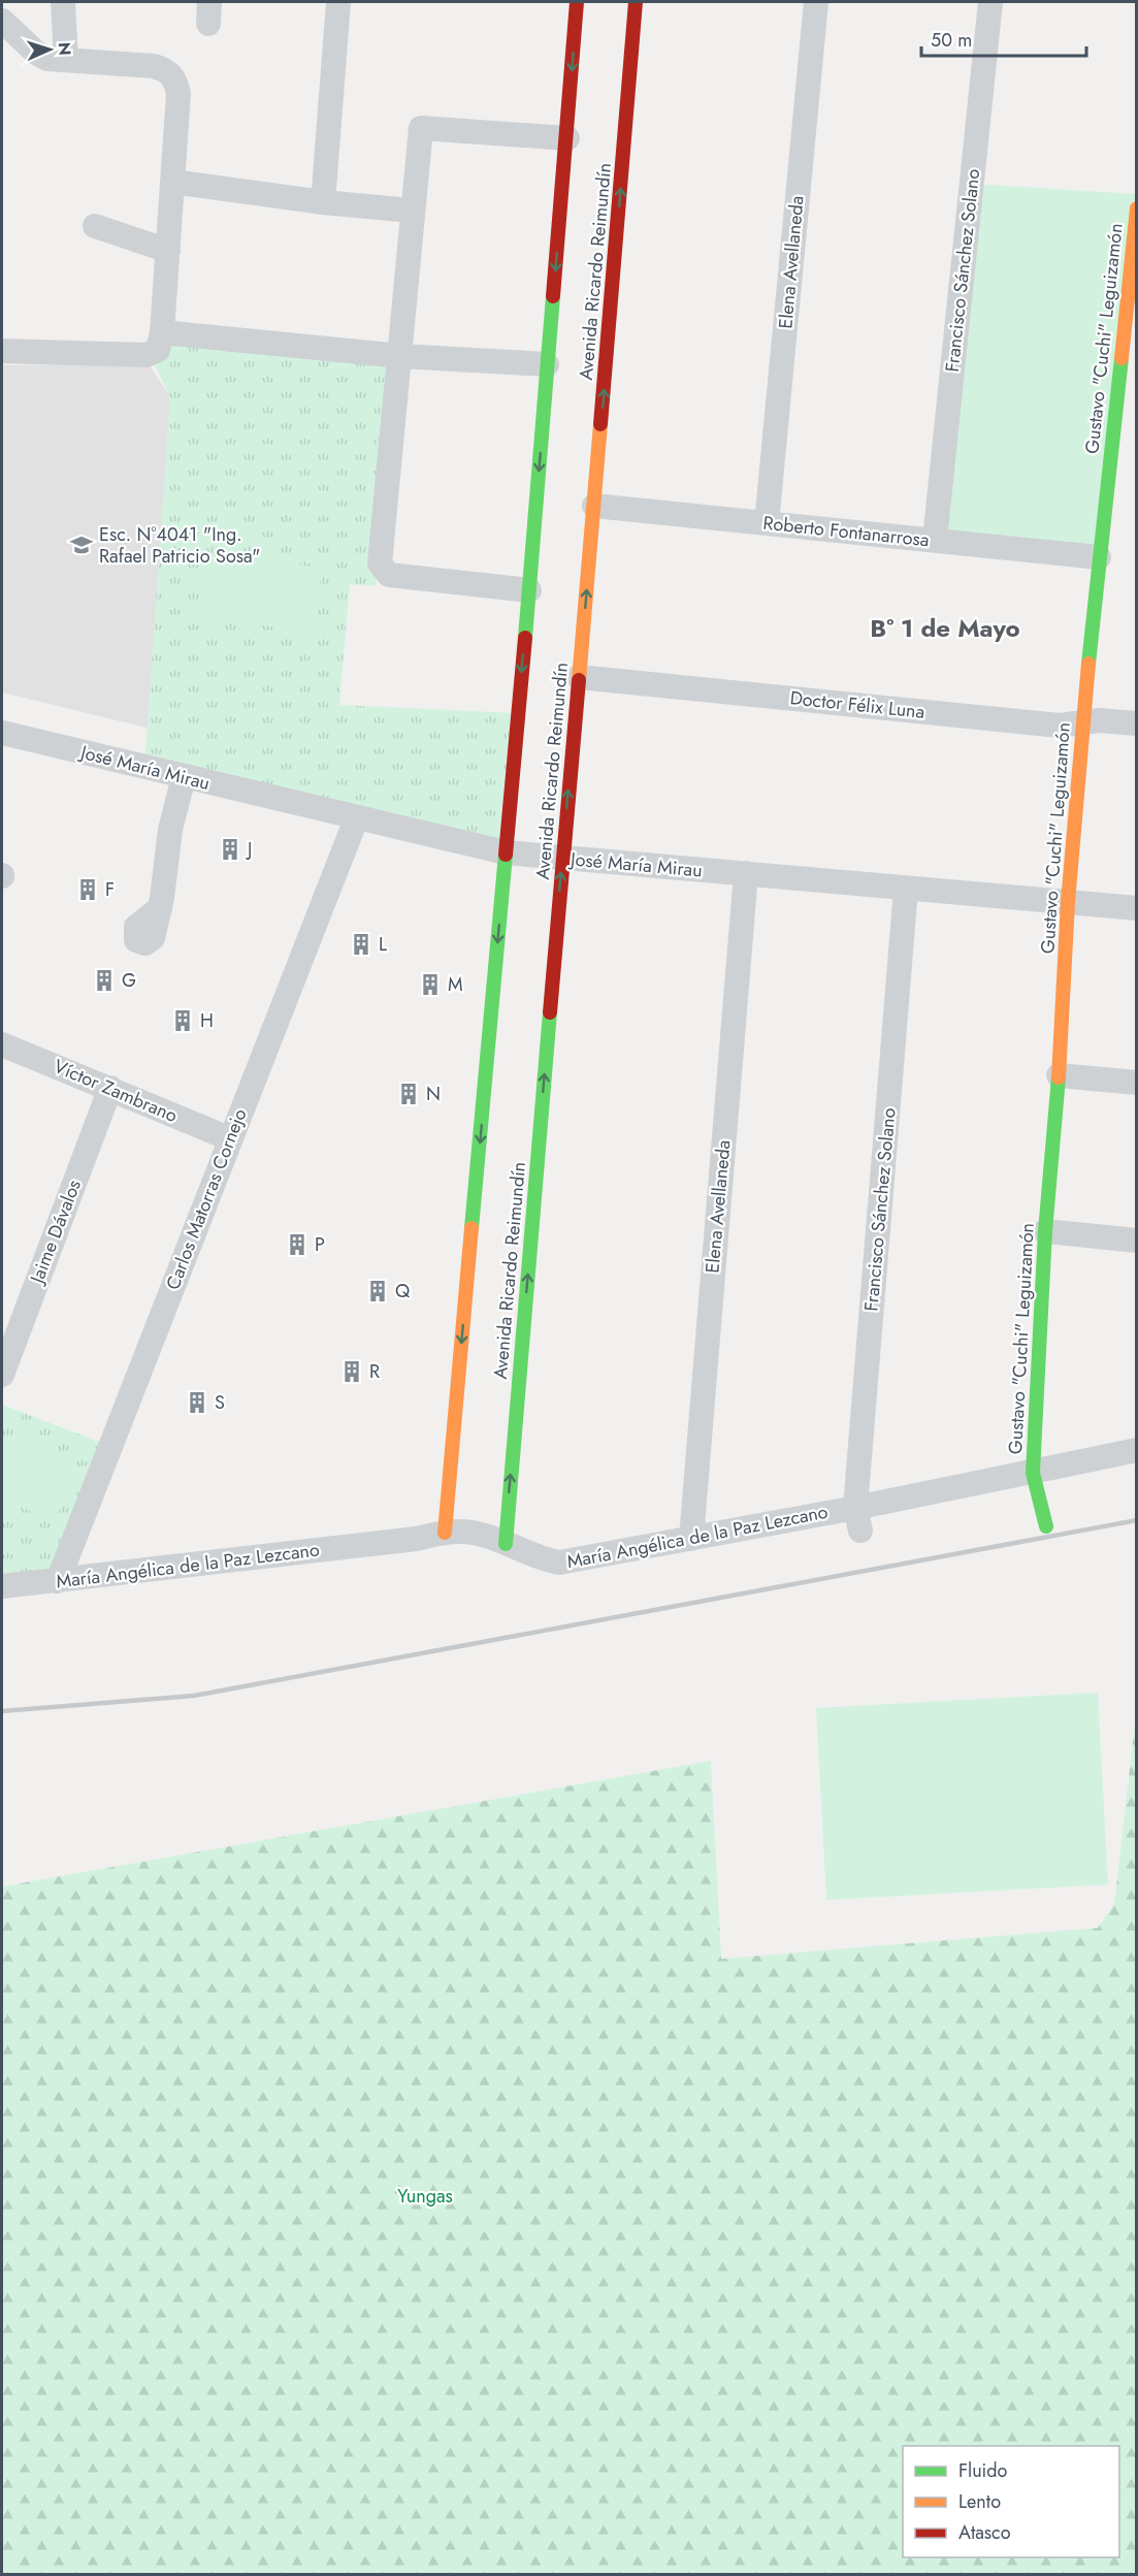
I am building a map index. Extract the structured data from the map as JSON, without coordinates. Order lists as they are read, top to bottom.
{
  "streets": {
    "street": [
      "Elena Avellaneda",
      "Francisco Sánchez Solano",
      "Avenida Ricardo Reimundín",
      "Gustavo \"Cuchi\" Leguizamón",
      "Roberto Fontanarrosa",
      "Doctor Félix Luna",
      "José María Mirau",
      "Víctor Zambrano",
      "Carlos Matorras Cornejo",
      "Jaime Dávalos",
      "María Angélica de la Paz Lezcano"
    ]
  },
  "crossings": [
    ["Elena Avellaneda", "Roberto Fontanarrosa"],
    ["Elena Avellaneda", "José María Mirau"],
    ["Elena Avellaneda", "María Angélica de la Paz Lezcano"],
    ["Francisco Sánchez Solano", "Roberto Fontanarrosa"],
    ["Francisco Sánchez Solano", "José María Mirau"],
    ["Francisco Sánchez Solano", "María Angélica de la Paz Lezcano"],
    ["Avenida Ricardo Reimundín", "Roberto Fontanarrosa"],
    ["Avenida Ricardo Reimundín", "Doctor Félix Luna"],
    ["Avenida Ricardo Reimundín", "José María Mirau"],
    ["Avenida Ricardo Reimundín", "María Angélica de la Paz Lezcano"],
    ["Gustavo \"Cuchi\" Leguizamón", "Roberto Fontanarrosa"],
    ["Gustavo \"Cuchi\" Leguizamón", "Doctor Félix Luna"],
    ["Gustavo \"Cuchi\" Leguizamón", "José María Mirau"],
    ["Gustavo \"Cuchi\" Leguizamón", "María Angélica de la Paz Lezcano"],
    ["José María Mirau", "Carlos Matorras Cornejo"],
    ["Víctor Zambrano", "Carlos Matorras Cornejo"],
    ["Víctor Zambrano", "Jaime Dávalos"],
    ["Carlos Matorras Cornejo", "María Angélica de la Paz Lezcano"]
  ],
  "districts": ["Bº 1 de Mayo"],
  "parks": ["Yungas"],
  "places": {
    "school or university": ["Esc. N°4041 \"Ing. Rafael Patricio Sosa\""],
    "building": [
      "J",
      "F",
      "L",
      "G",
      "M",
      "H",
      "N",
      "P",
      "Q",
      "R",
      "S"
    ]
  },
  "legend": ["Fluido", "Lento", "Atasco"],
  "scale_bar": "50 m",
  "north": "right"
}
